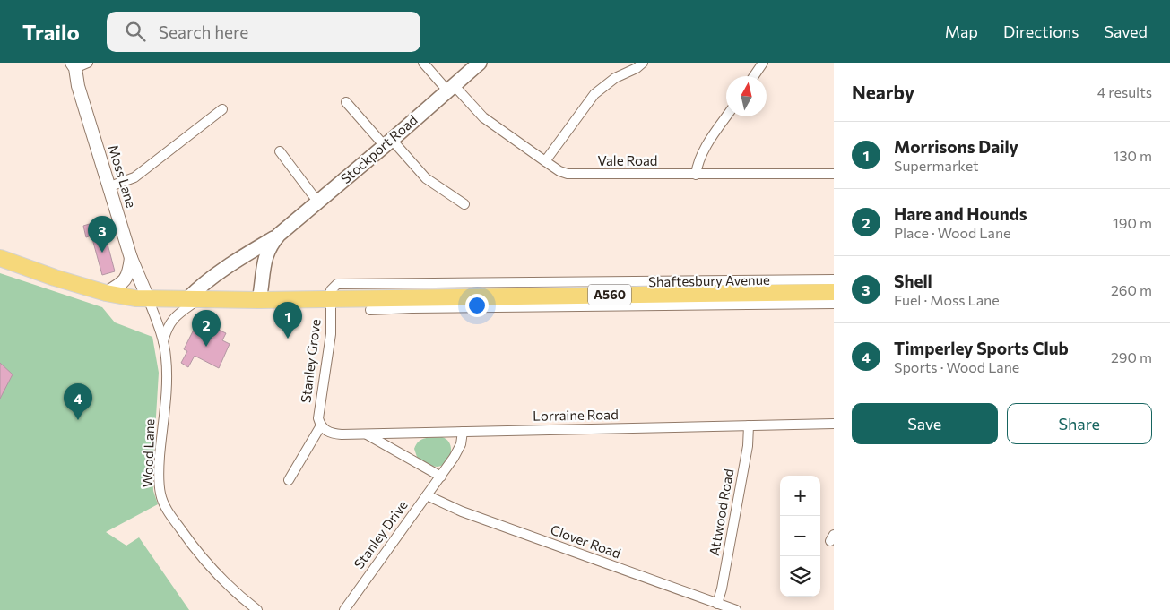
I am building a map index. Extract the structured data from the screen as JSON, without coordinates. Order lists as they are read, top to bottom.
{
  "streets": {
    "highway": ["Shaftesbury Avenue", "A560"],
    "main road": ["Stockport Road"],
    "street": [
      "Vale Road",
      "Moss Lane",
      "Stanley Grove",
      "Lorraine Road",
      "Wood Lane",
      "Attwood Road",
      "Stanley Drive",
      "Clover Road"
    ]
  },
  "crossings": [
    ["Stockport Road", "Vale Road"],
    ["Stockport Road", "Shaftesbury Avenue"],
    ["Stockport Road", "A560"],
    ["Stockport Road", "Wood Lane"],
    ["Moss Lane", "A560"],
    ["Moss Lane", "Wood Lane"],
    ["Shaftesbury Avenue", "A560"],
    ["Shaftesbury Avenue", "Stanley Grove"],
    ["A560", "Wood Lane"],
    ["Stanley Grove", "Lorraine Road"],
    ["Lorraine Road", "Attwood Road"],
    ["Lorraine Road", "Stanley Drive"],
    ["Attwood Road", "Clover Road"],
    ["Stanley Drive", "Clover Road"]
  ],
  "north": "top",
  "page": {
    "header": "Trailo",
    "search": "Search here",
    "nav": ["Map", "Directions", "Saved"],
    "heading": ["Nearby", "4 results"],
    "list": [
      {
        "mark": "1",
        "name": "Morrisons Daily",
        "note": "Supermarket",
        "value": "130 m"
      },
      {
        "mark": "2",
        "name": "Hare and Hounds",
        "note": "Place · Wood Lane",
        "value": "190 m"
      },
      {
        "mark": "3",
        "name": "Shell",
        "note": "Fuel · Moss Lane",
        "value": "260 m"
      },
      {
        "mark": "4",
        "name": "Timperley Sports Club",
        "note": "Sports · Wood Lane",
        "value": "290 m"
      }
    ],
    "pins": [
      "3",
      "1",
      "2",
      "4"
    ],
    "buttons": ["Save", "Share"],
    "map_buttons": ["+", "−"]
  }
}
